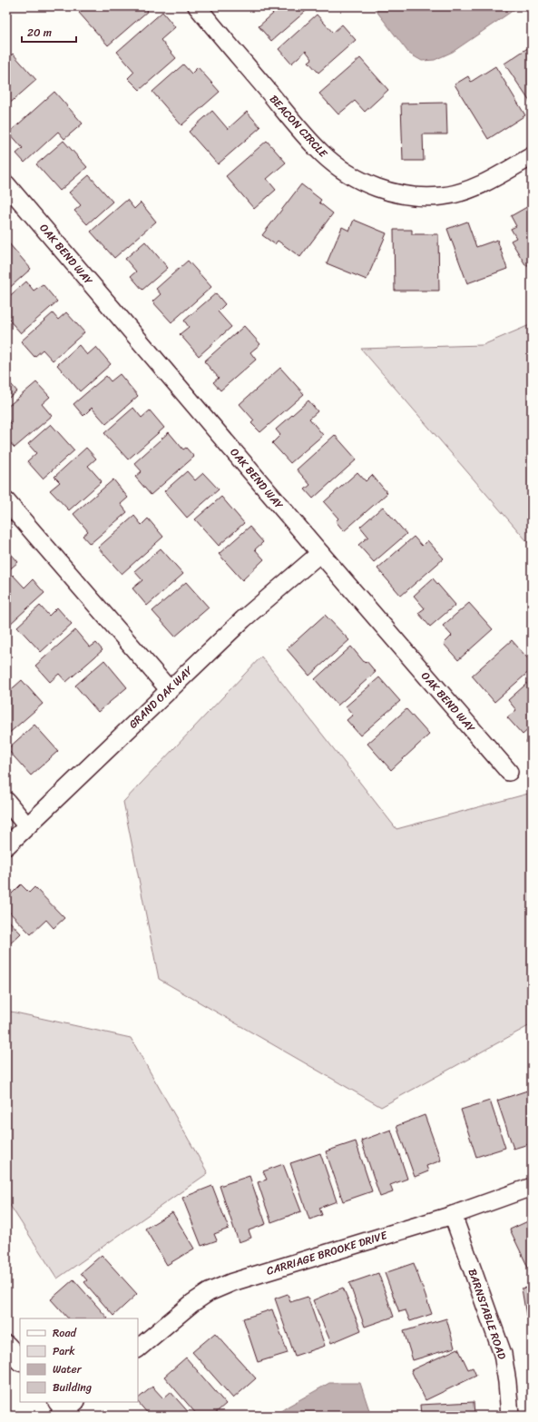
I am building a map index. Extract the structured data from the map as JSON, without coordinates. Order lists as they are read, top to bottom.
{
  "streets": {
    "street": [
      "BEACON CIRCLE",
      "OAK BEND WAY",
      "GRAND OAK WAY",
      "CARRIAGE BROOKE DRIVE",
      "BARNSTABLE ROAD"
    ]
  },
  "crossings": [
    ["OAK BEND WAY", "GRAND OAK WAY"],
    ["CARRIAGE BROOKE DRIVE", "BARNSTABLE ROAD"]
  ],
  "legend": [
    "Road",
    "Park",
    "Water",
    "Building"
  ],
  "scale_bar": "20 m"
}
